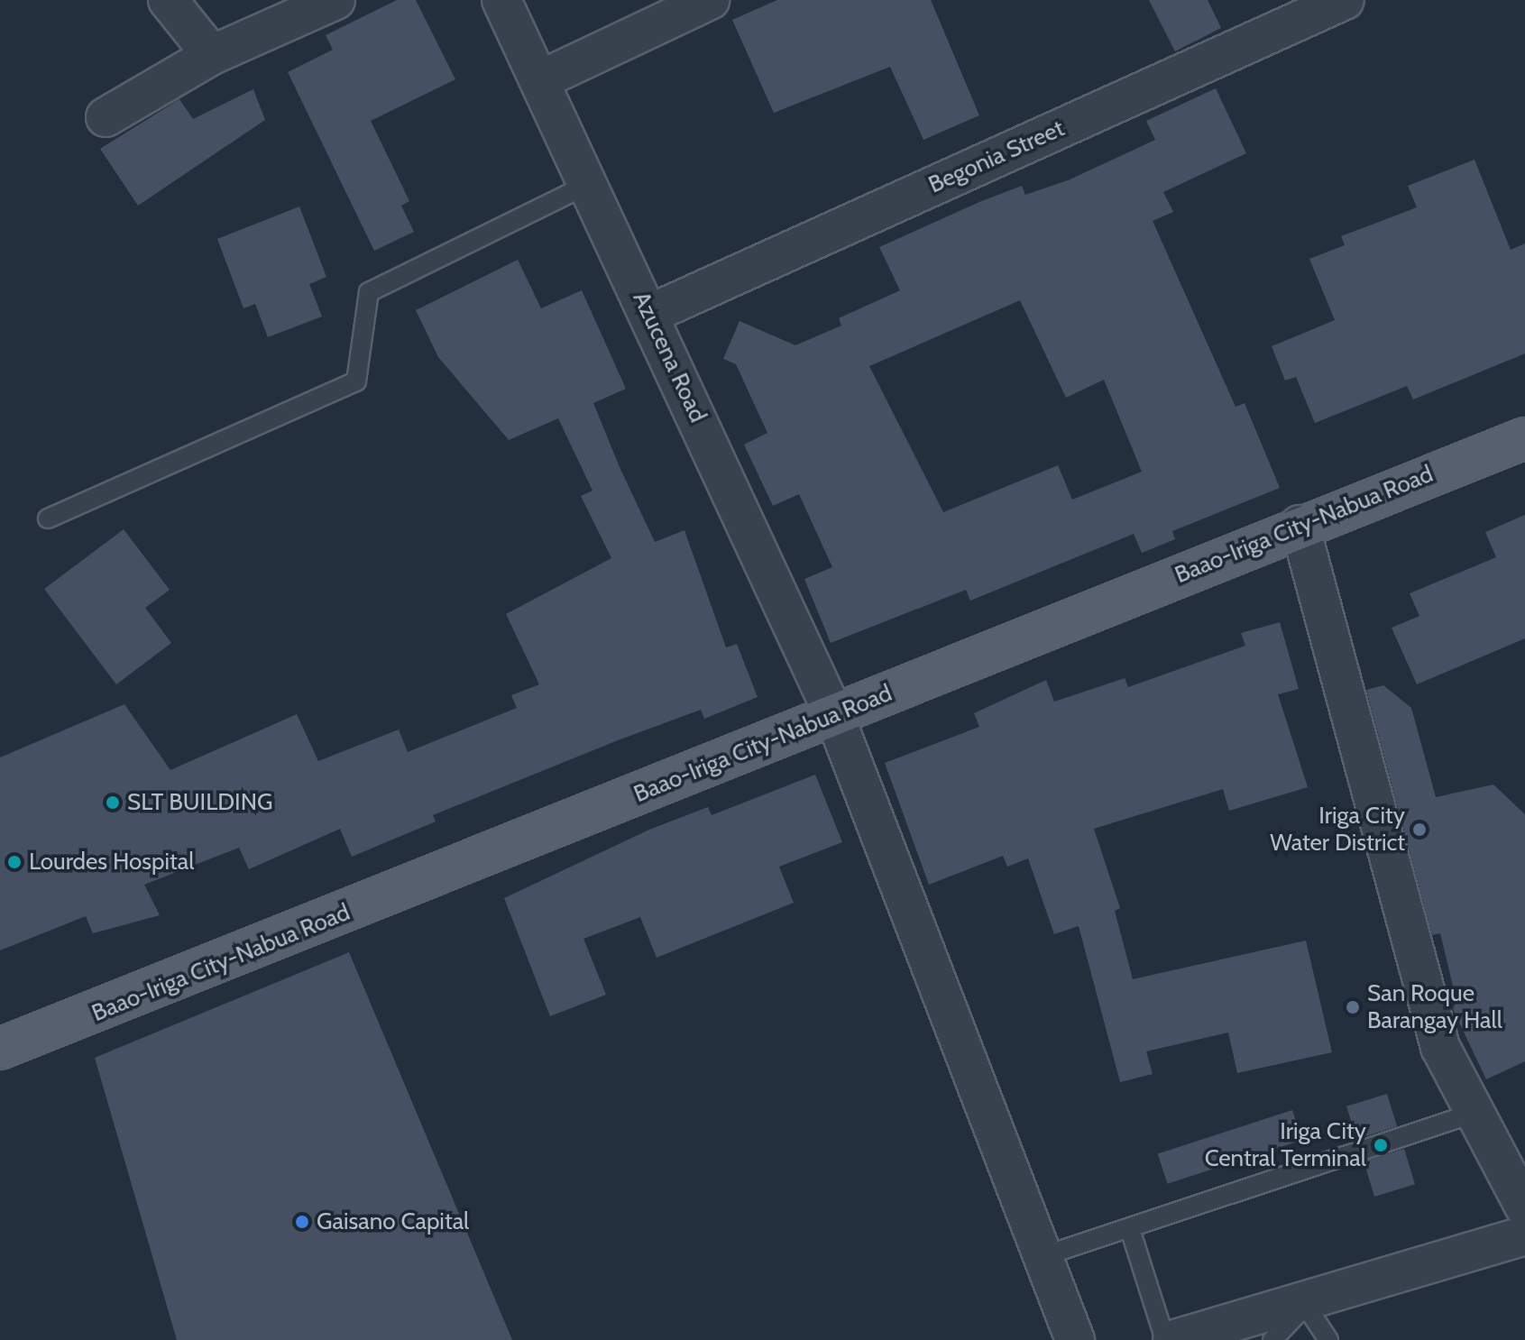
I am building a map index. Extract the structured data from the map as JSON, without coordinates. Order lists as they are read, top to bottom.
{
  "streets": {
    "main road": ["Baao-Iriga City-Nabua Road"],
    "street": ["Begonia Street", "Azucena Road"]
  },
  "crossings": [
    ["Begonia Street", "Azucena Road"],
    ["Azucena Road", "Baao-Iriga City-Nabua Road"]
  ],
  "places": [
    "SLT BUILDING",
    "Iriga City Water District",
    "Lourdes Hospital",
    "San Roque Barangay Hall",
    "Iriga City Central Terminal",
    "Gaisano Capital"
  ]
}
